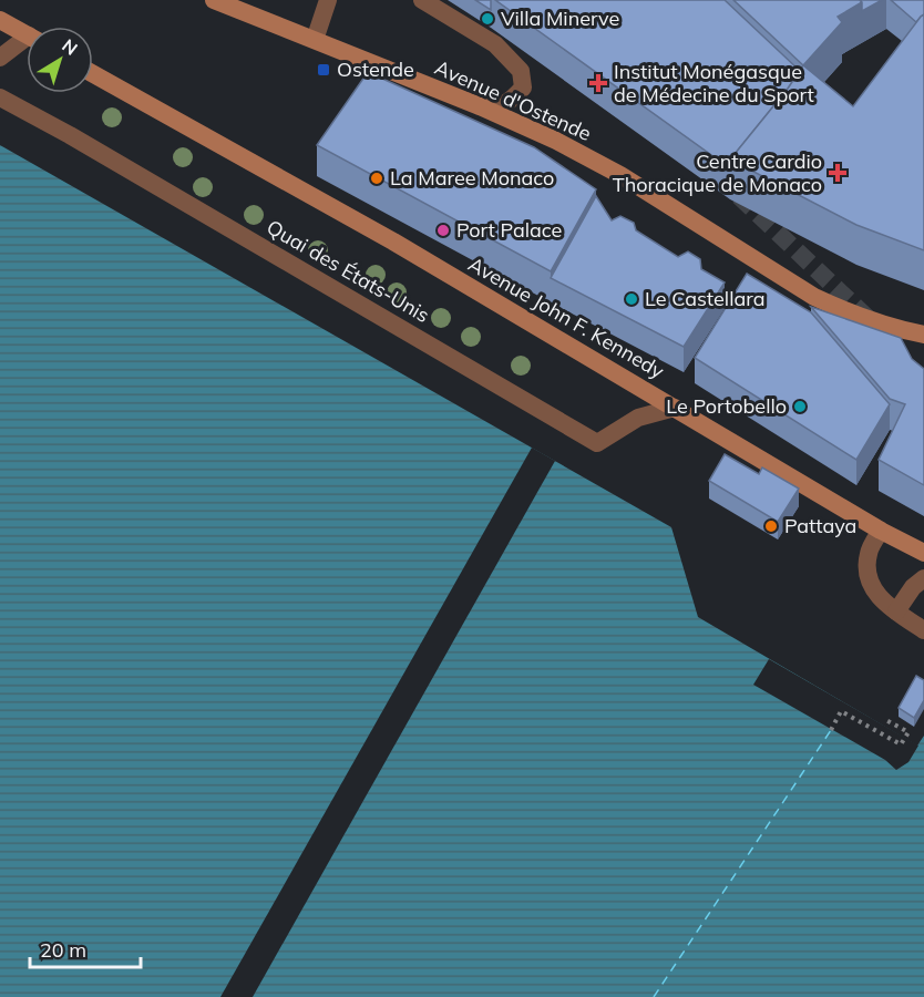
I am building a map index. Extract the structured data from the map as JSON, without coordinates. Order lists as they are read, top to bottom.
{
  "streets": {
    "main road": ["Avenue d'Ostende", "Avenue John F. Kennedy"],
    "street": ["Quai des États-Unis"]
  },
  "crossings": [
    ["Quai des États-Unis", "Avenue John F. Kennedy"]
  ],
  "places": {
    "other": [
      "Villa Minerve",
      "La Maree Monaco",
      "Port Palace",
      "Le Castellara",
      "Le Portobello",
      "Pattaya"
    ],
    "transit": ["Ostende"],
    "health": ["Institut Monégasque de Médecine du Sport", "Centre Cardio Thoracique de Monaco"]
  },
  "scale_bar": "20 m",
  "north": "top right"
}
